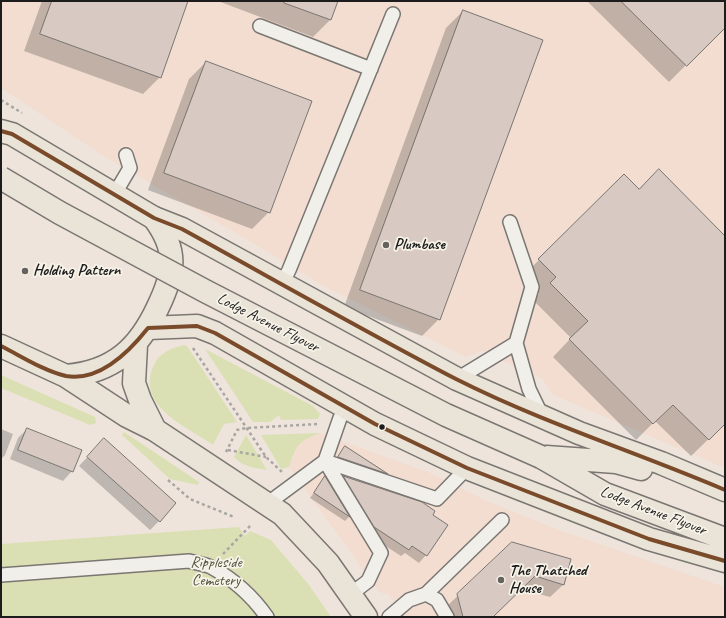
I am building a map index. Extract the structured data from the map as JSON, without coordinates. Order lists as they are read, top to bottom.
{
  "streets": {
    "main road": ["Lodge Avenue Flyover"]
  },
  "parks": ["Rippleside Cemetery"],
  "places": ["Plumbase", "Holding Pattern", "The Thatched House"]
}
